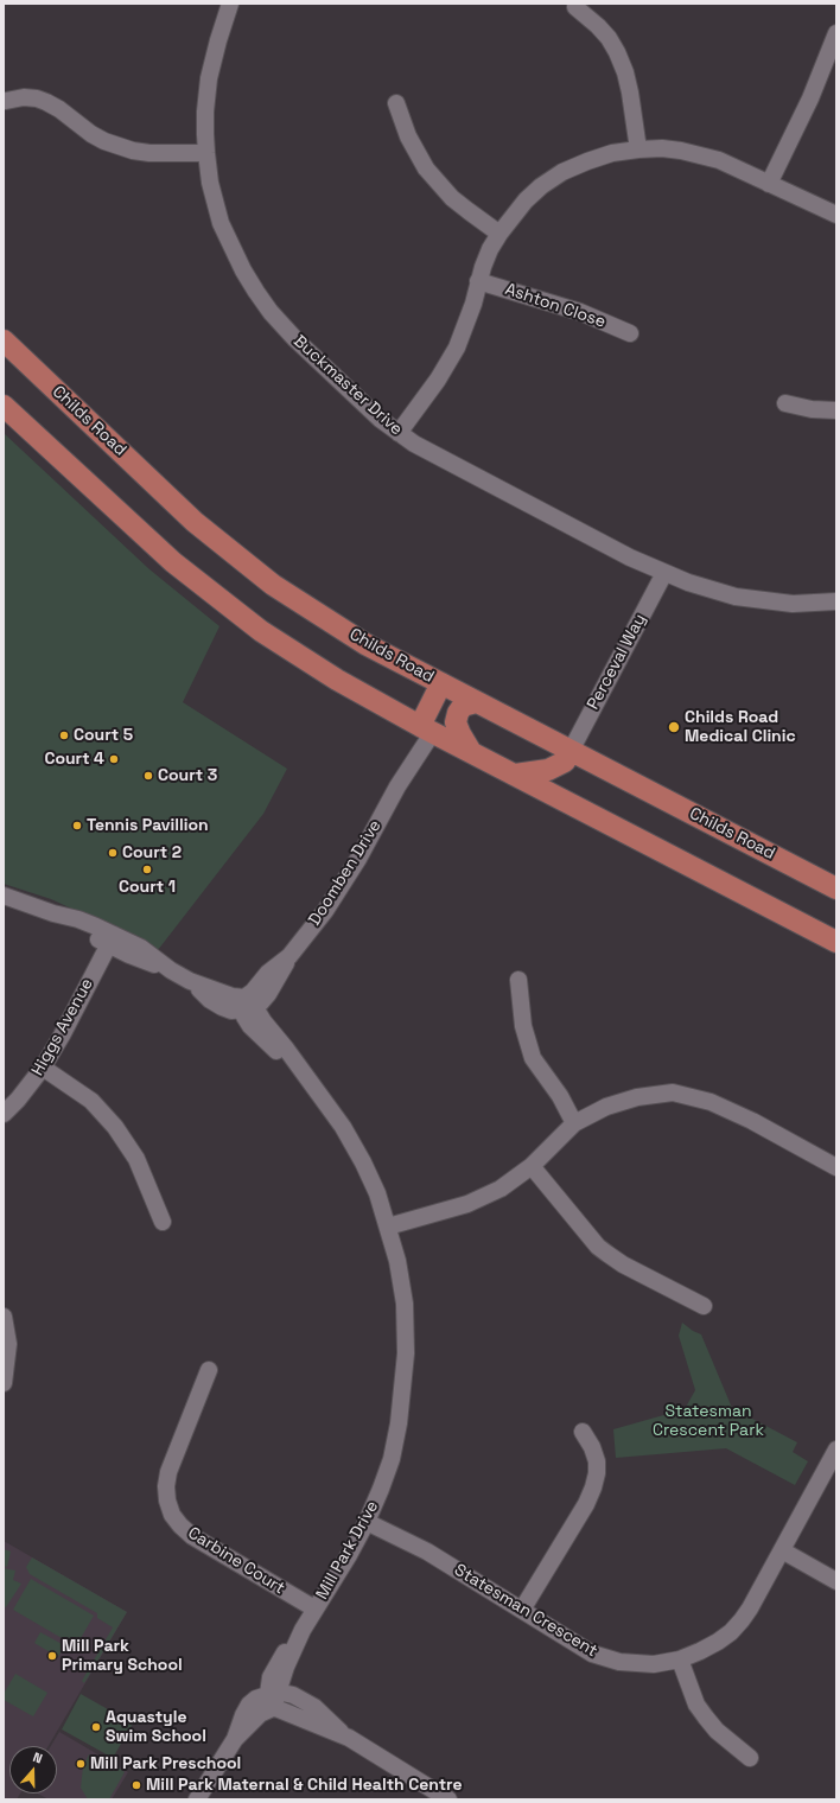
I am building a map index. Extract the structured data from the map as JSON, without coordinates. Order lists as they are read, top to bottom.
{
  "streets": {
    "main road": ["Childs Road"],
    "street": [
      "Ashton Close",
      "Buckmaster Drive",
      "Perceval Way",
      "Doomben Drive",
      "Higgs Avenue",
      "Mill Park Drive",
      "Carbine Court",
      "Statesman Crescent"
    ]
  },
  "crossings": [
    ["Buckmaster Drive", "Perceval Way"],
    ["Childs Road", "Perceval Way"],
    ["Doomben Drive", "Mill Park Drive"],
    ["Mill Park Drive", "Carbine Court"],
    ["Mill Park Drive", "Statesman Crescent"]
  ],
  "parks": ["Statesman Crescent Park"],
  "places": [
    "Childs Road Medical Clinic",
    "Court 5",
    "Court 4",
    "Court 3",
    "Tennis Pavillion",
    "Court 2",
    "Court 1",
    "Mill Park Primary School",
    "Aquastyle Swim School",
    "Mill Park Preschool",
    "Mill Park Maternal & Child Health Centre"
  ],
  "north": "top"
}
